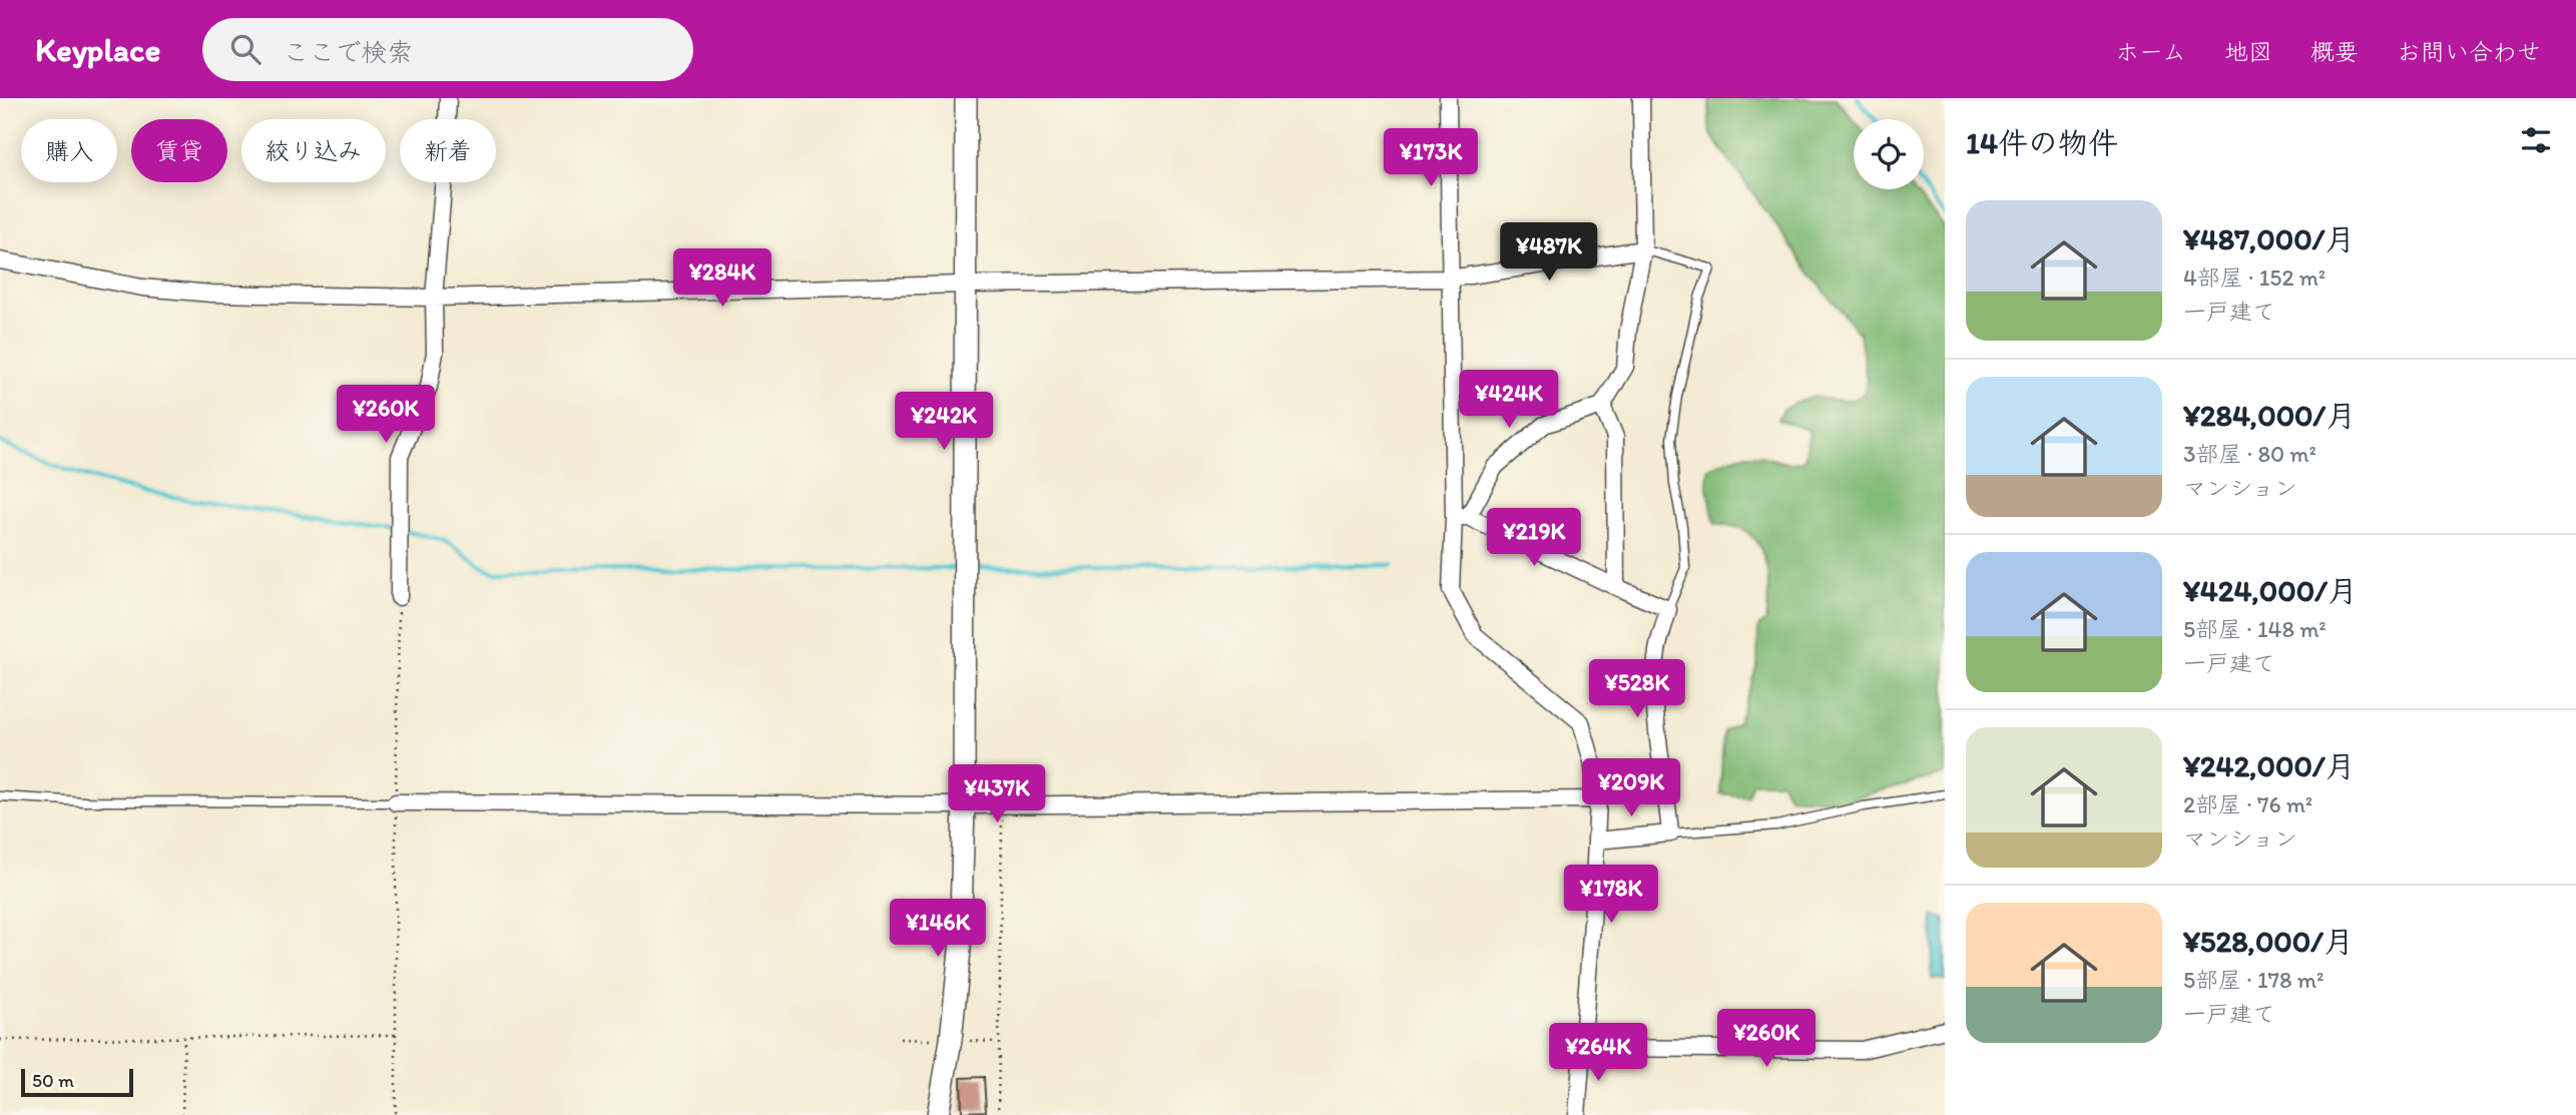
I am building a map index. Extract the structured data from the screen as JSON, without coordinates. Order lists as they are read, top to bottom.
{
  "scale_bar": "50 m",
  "page": {
    "header": "Keyplace",
    "search": "ここで検索",
    "nav": [
      "ホーム",
      "地図",
      "概要",
      "お問い合わせ"
    ],
    "heading": "14件の物件",
    "chip": [
      "購入",
      "賃貸",
      "絞り込み",
      "新着"
    ],
    "price": [
      "¥173K",
      "¥487K",
      "¥284K",
      "¥424K",
      "¥260K",
      "¥242K",
      "¥219K",
      "¥528K",
      "¥209K",
      "¥437K",
      "¥178K",
      "¥146K",
      "¥260K",
      "¥264K"
    ],
    "list": [
      {
        "name": "¥487,000/月",
        "note": "4部屋 · 152 m² · 一戸建て"
      },
      {
        "name": "¥284,000/月",
        "note": "3部屋 · 80 m² · マンション"
      },
      {
        "name": "¥424,000/月",
        "note": "5部屋 · 148 m² · 一戸建て"
      },
      {
        "name": "¥242,000/月",
        "note": "2部屋 · 76 m² · マンション"
      },
      {
        "name": "¥528,000/月",
        "note": "5部屋 · 178 m² · 一戸建て"
      }
    ],
    "scale": "50 m"
  }
}
